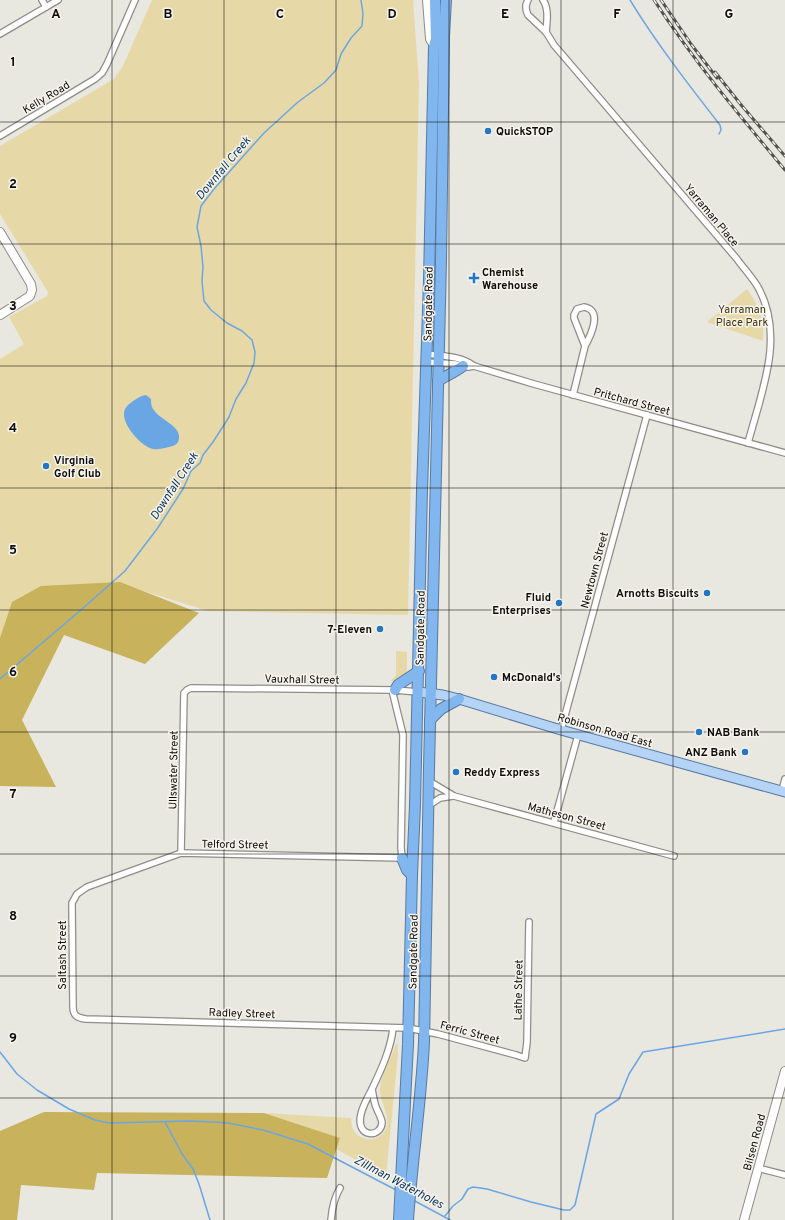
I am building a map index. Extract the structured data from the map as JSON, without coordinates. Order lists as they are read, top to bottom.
{
  "streets": {
    "highway": ["Sandgate Road"],
    "main road": ["Robinson Road East"],
    "street": [
      "Kelly Road",
      "Yarraman Place",
      "Pritchard Street",
      "Newtown Street",
      "Vauxhall Street",
      "Ullswater Street",
      "Matheson Street",
      "Telford Street",
      "Saltash Street",
      "Lathe Street",
      "Radley Street",
      "Ferric Street",
      "Bilsen Road"
    ]
  },
  "crossings": [
    ["Yarraman Place", "Pritchard Street"],
    ["Sandgate Road", "Pritchard Street"],
    ["Sandgate Road", "Vauxhall Street"],
    ["Sandgate Road", "Robinson Road East"],
    ["Sandgate Road", "Matheson Street"],
    ["Sandgate Road", "Radley Street"],
    ["Sandgate Road", "Ferric Street"],
    ["Pritchard Street", "Newtown Street"],
    ["Newtown Street", "Robinson Road East"],
    ["Vauxhall Street", "Robinson Road East"],
    ["Vauxhall Street", "Ullswater Street"],
    ["Ullswater Street", "Telford Street"],
    ["Telford Street", "Saltash Street"],
    ["Saltash Street", "Radley Street"],
    ["Lathe Street", "Ferric Street"],
    ["Radley Street", "Ferric Street"]
  ],
  "water": ["Downfall Creek", "Zillman Waterholes"],
  "parks": ["Yarraman Place Park"],
  "places": {
    "other": [
      "QuickSTOP",
      "Virginia Golf Club",
      "Arnotts Biscuits",
      "Fluid Enterprises",
      "7-Eleven",
      "McDonald's",
      "NAB Bank",
      "ANZ Bank",
      "Reddy Express"
    ],
    "health": ["Chemist Warehouse"]
  },
  "grid": {
    "columns": [
      "A",
      "B",
      "C",
      "D",
      "E",
      "F",
      "G"
    ],
    "rows": [
      "1",
      "2",
      "3",
      "4",
      "5",
      "6",
      "7",
      "8",
      "9"
    ]
  }
}
